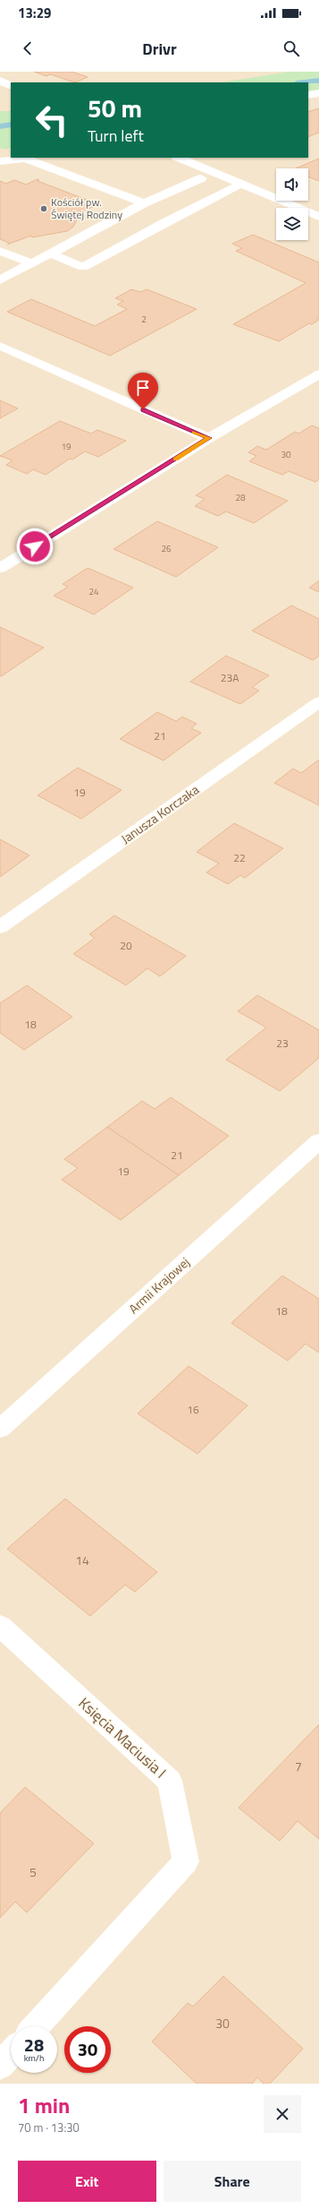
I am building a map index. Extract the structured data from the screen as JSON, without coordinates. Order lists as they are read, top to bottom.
{
  "streets": {
    "street": ["Janusza Korczaka", "Armii Krajowej", "Księcia Maciusia I"]
  },
  "places": ["Kościół pw. Świętej Rodziny"],
  "house_numbers": [
    "2",
    "19",
    "30",
    "28",
    "26",
    "24",
    "23A",
    "21",
    "19",
    "22",
    "20",
    "18",
    "23",
    "21",
    "19",
    "18",
    "16",
    "14",
    "7",
    "5",
    "30"
  ],
  "page": {
    "status": "13:29",
    "header": "Drivr",
    "turn": ["50 m", "Turn left"],
    "speed": "28 km/h",
    "limit": "30",
    "heading": ["1 min", "70 m · 13:30"],
    "buttons": ["Exit", "Share"]
  }
}
